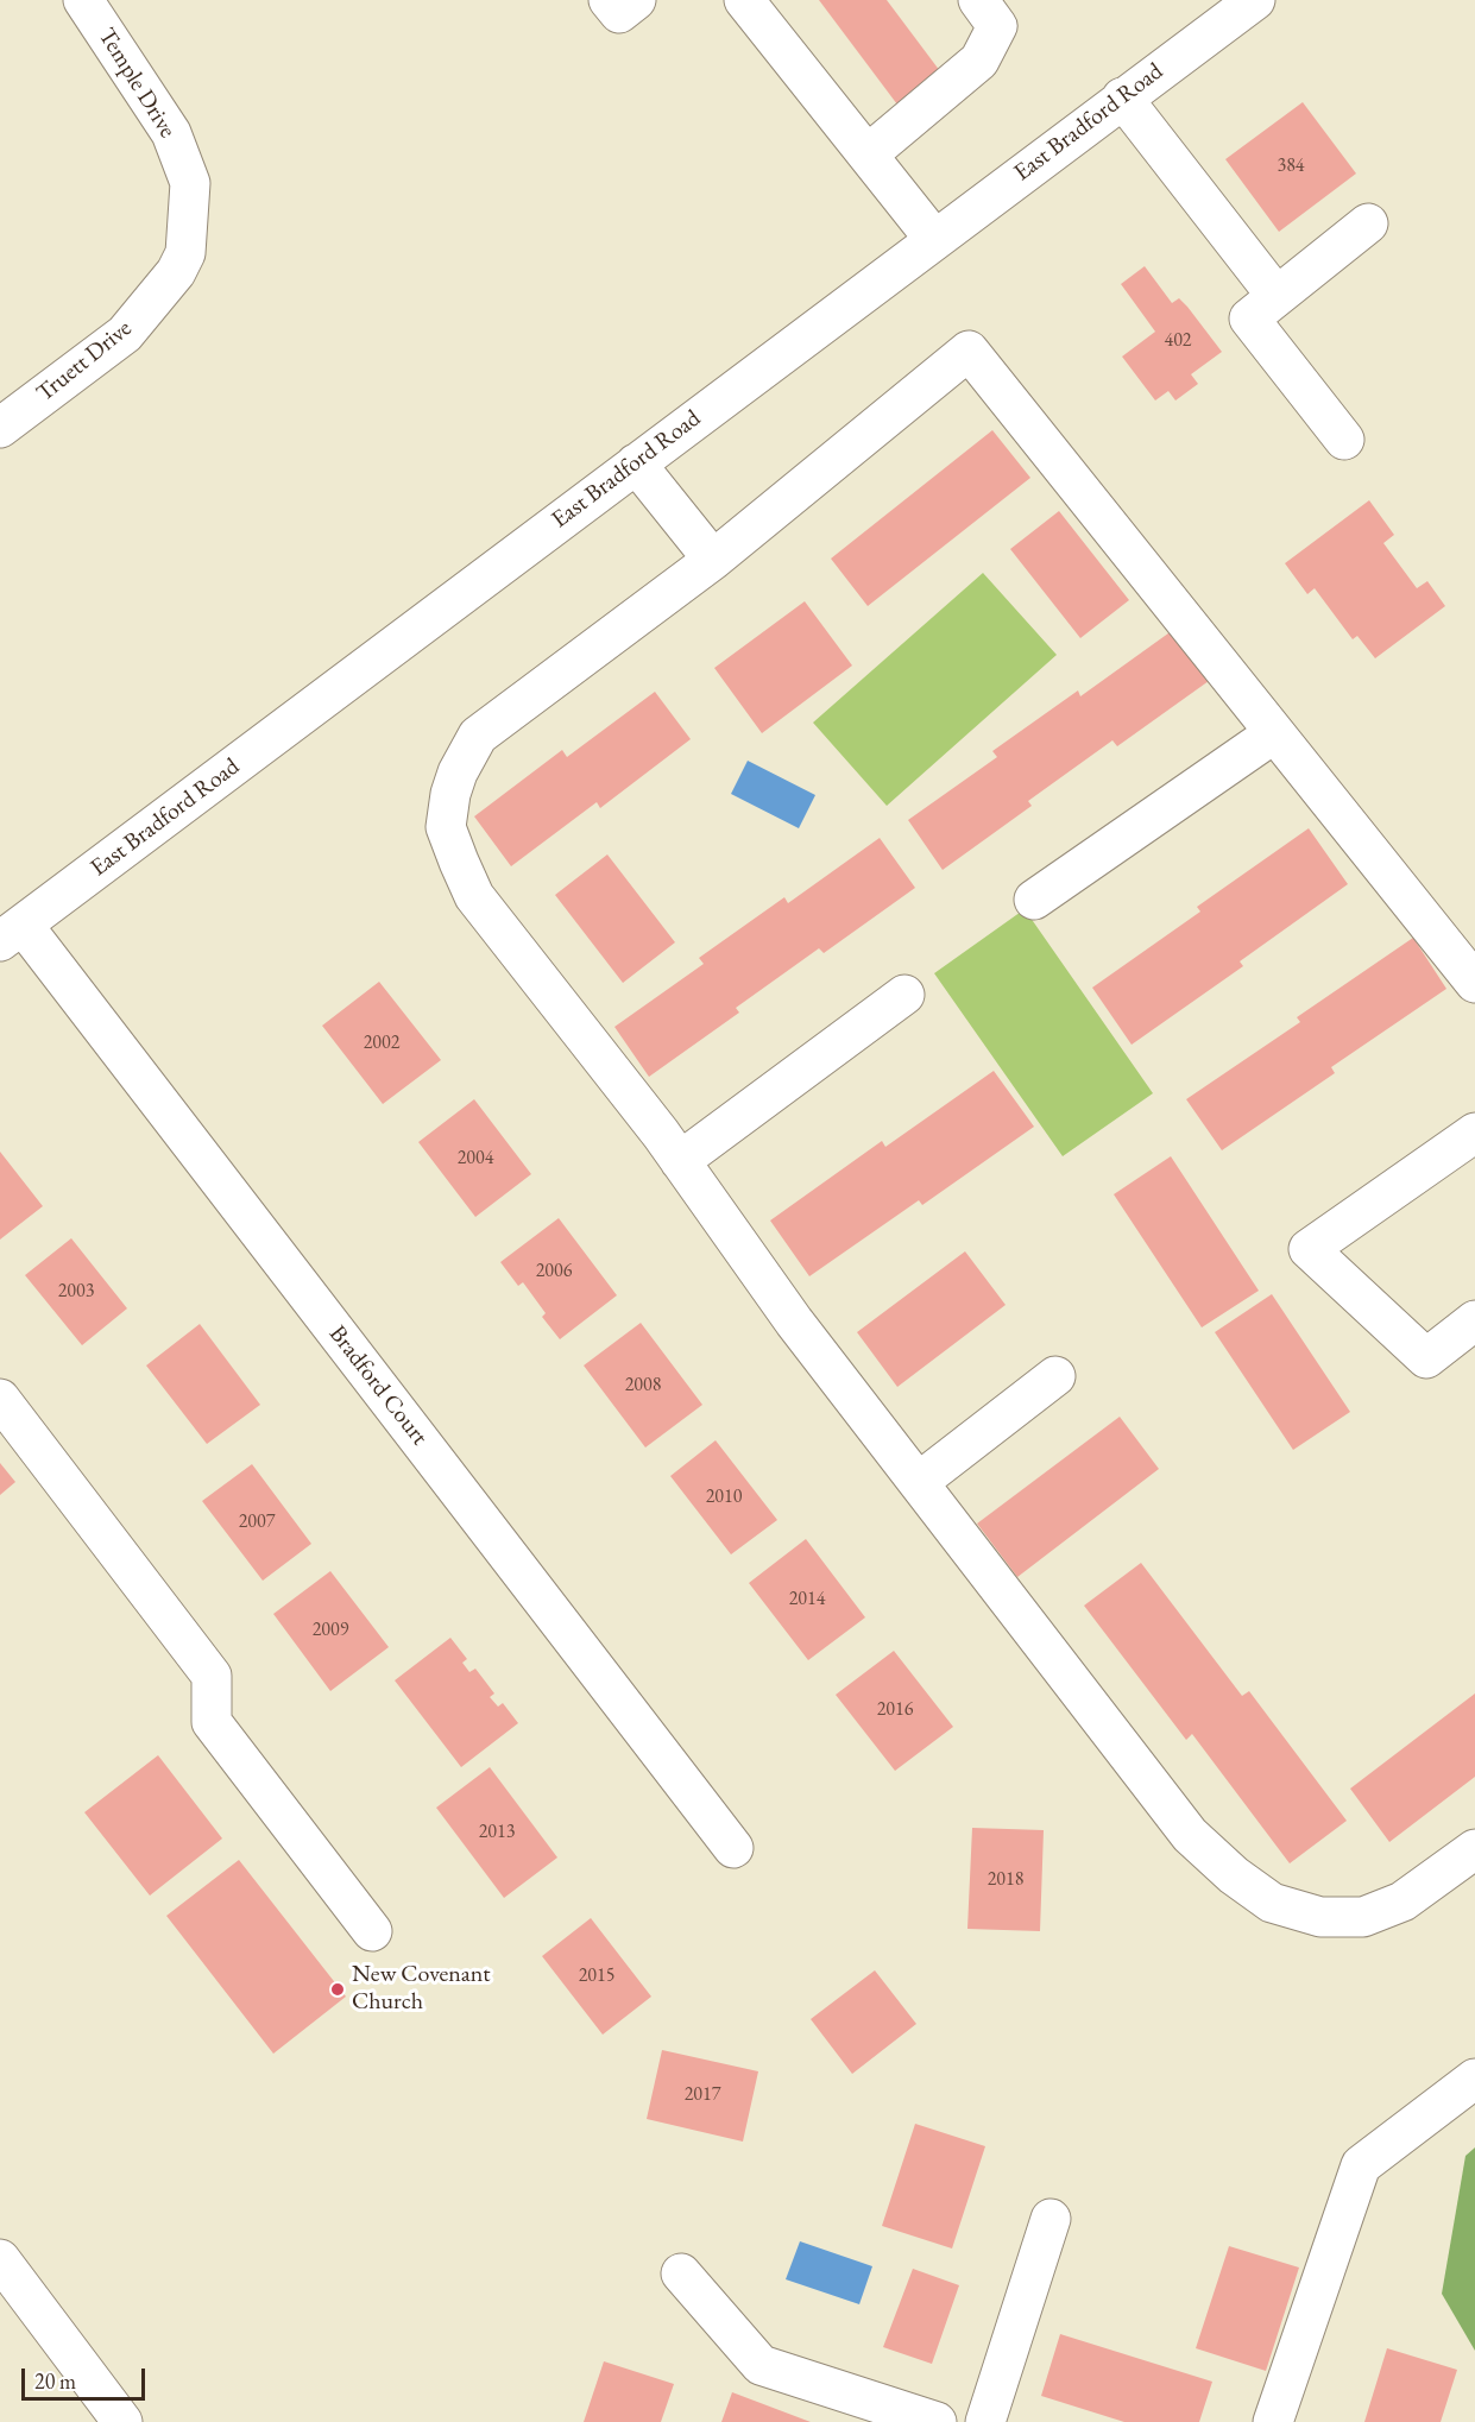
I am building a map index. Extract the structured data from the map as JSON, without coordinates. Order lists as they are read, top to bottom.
{
  "streets": {
    "street": [
      "Temple Drive",
      "East Bradford Road",
      "Truett Drive",
      "Bradford Court"
    ]
  },
  "crossings": [
    ["Temple Drive", "Truett Drive"],
    ["East Bradford Road", "Bradford Court"]
  ],
  "places": ["New Covenant Church"],
  "house_numbers": [
    "384",
    "402",
    "2002",
    "2004",
    "2006",
    "2003",
    "2008",
    "2010",
    "2007",
    "2014",
    "2009",
    "2016",
    "2013",
    "2018",
    "2015",
    "2017"
  ],
  "scale_bar": "20 m"
}
